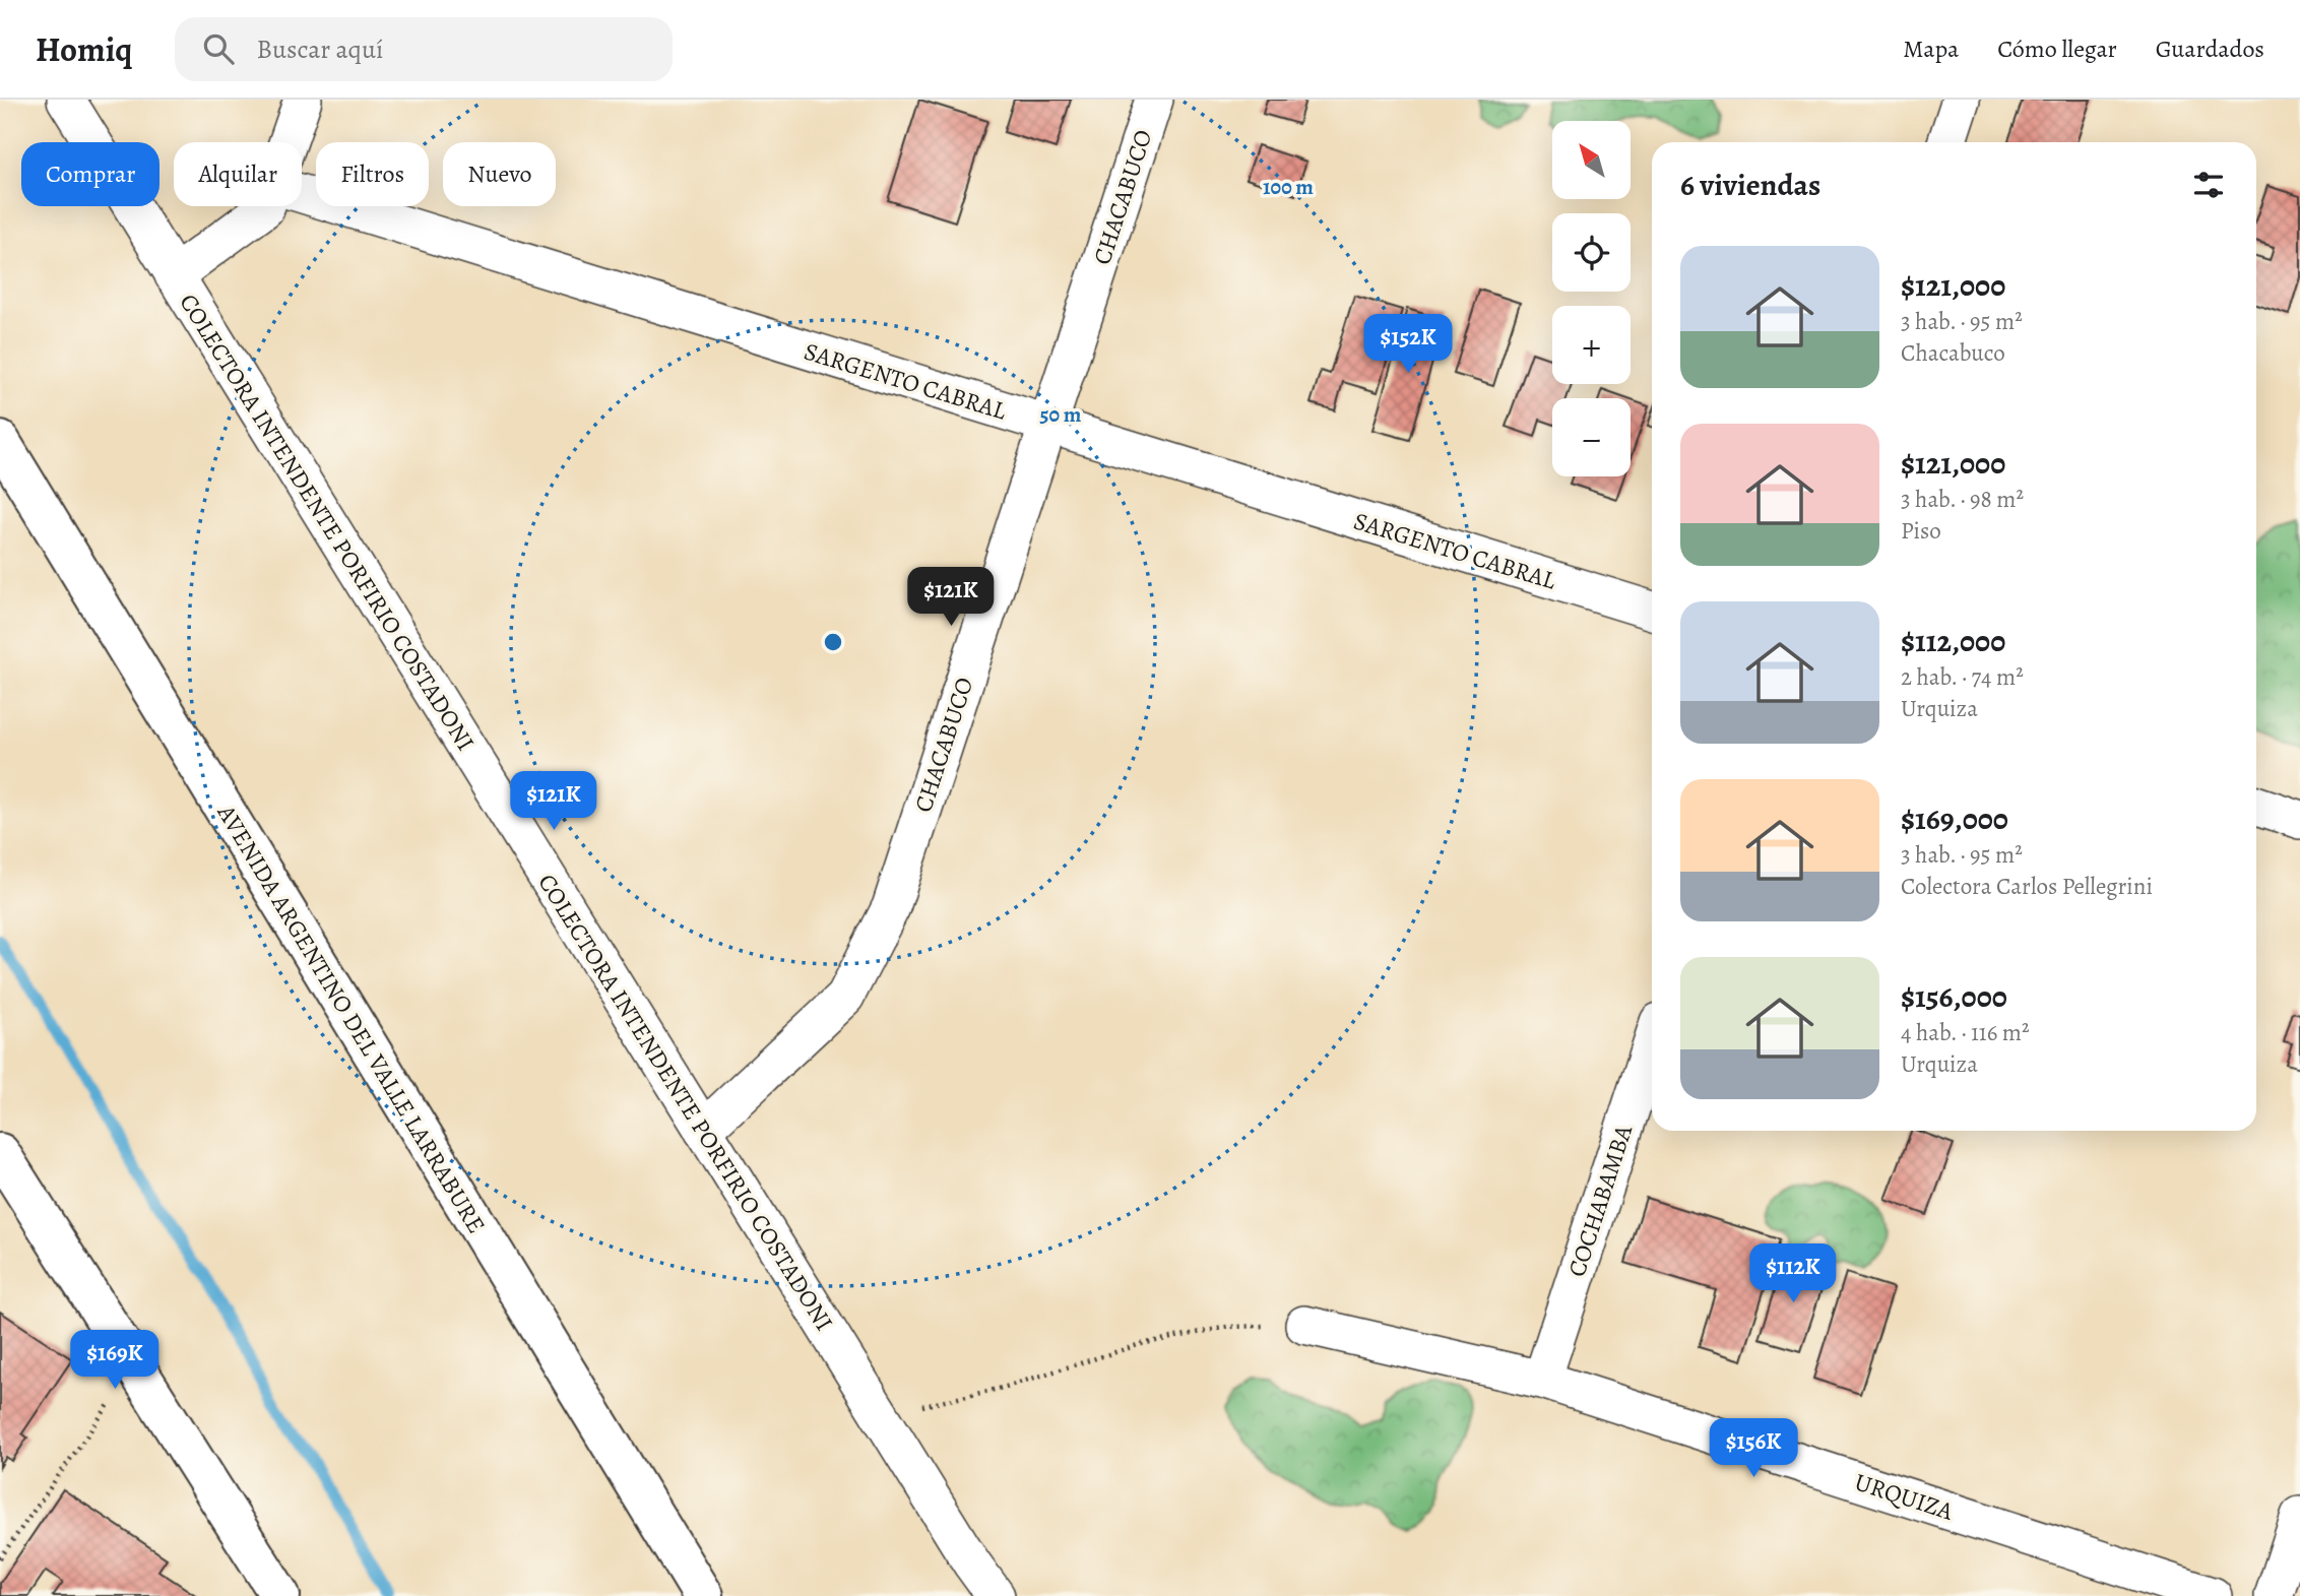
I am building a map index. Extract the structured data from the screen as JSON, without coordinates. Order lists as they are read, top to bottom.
{
  "streets": {
    "main road": ["AVENIDA ARGENTINO DEL VALLE LARRABURE"],
    "street": [
      "CHACABUCO",
      "SARGENTO CABRAL",
      "COLECTORA INTENDENTE PORFIRIO COSTADONI",
      "COCHABAMBA",
      "URQUIZA"
    ]
  },
  "crossings": [
    ["CHACABUCO", "SARGENTO CABRAL"],
    ["CHACABUCO", "COLECTORA INTENDENTE PORFIRIO COSTADONI"],
    ["COCHABAMBA", "URQUIZA"]
  ],
  "north": "top left",
  "page": {
    "header": "Homiq",
    "search": "Buscar aquí",
    "nav": ["Mapa", "Cómo llegar", "Guardados"],
    "map_buttons": ["+", "−"],
    "chip": [
      "Comprar",
      "Alquilar",
      "Filtros",
      "Nuevo"
    ],
    "heading": "6 viviendas",
    "list": [
      {
        "name": "$121,000",
        "note": "3 hab. · 95 m² · Chacabuco"
      },
      {
        "name": "$121,000",
        "note": "3 hab. · 98 m² · Piso"
      },
      {
        "name": "$112,000",
        "note": "2 hab. · 74 m² · Urquiza"
      },
      {
        "name": "$169,000",
        "note": "3 hab. · 95 m² · Colectora Carlos Pellegrini"
      },
      {
        "name": "$156,000",
        "note": "4 hab. · 116 m² · Urquiza"
      }
    ],
    "price": [
      "$152K",
      "$121K",
      "$121K",
      "$112K",
      "$169K",
      "$156K"
    ]
  },
  "rings": ["100 m", "50 m"]
}
